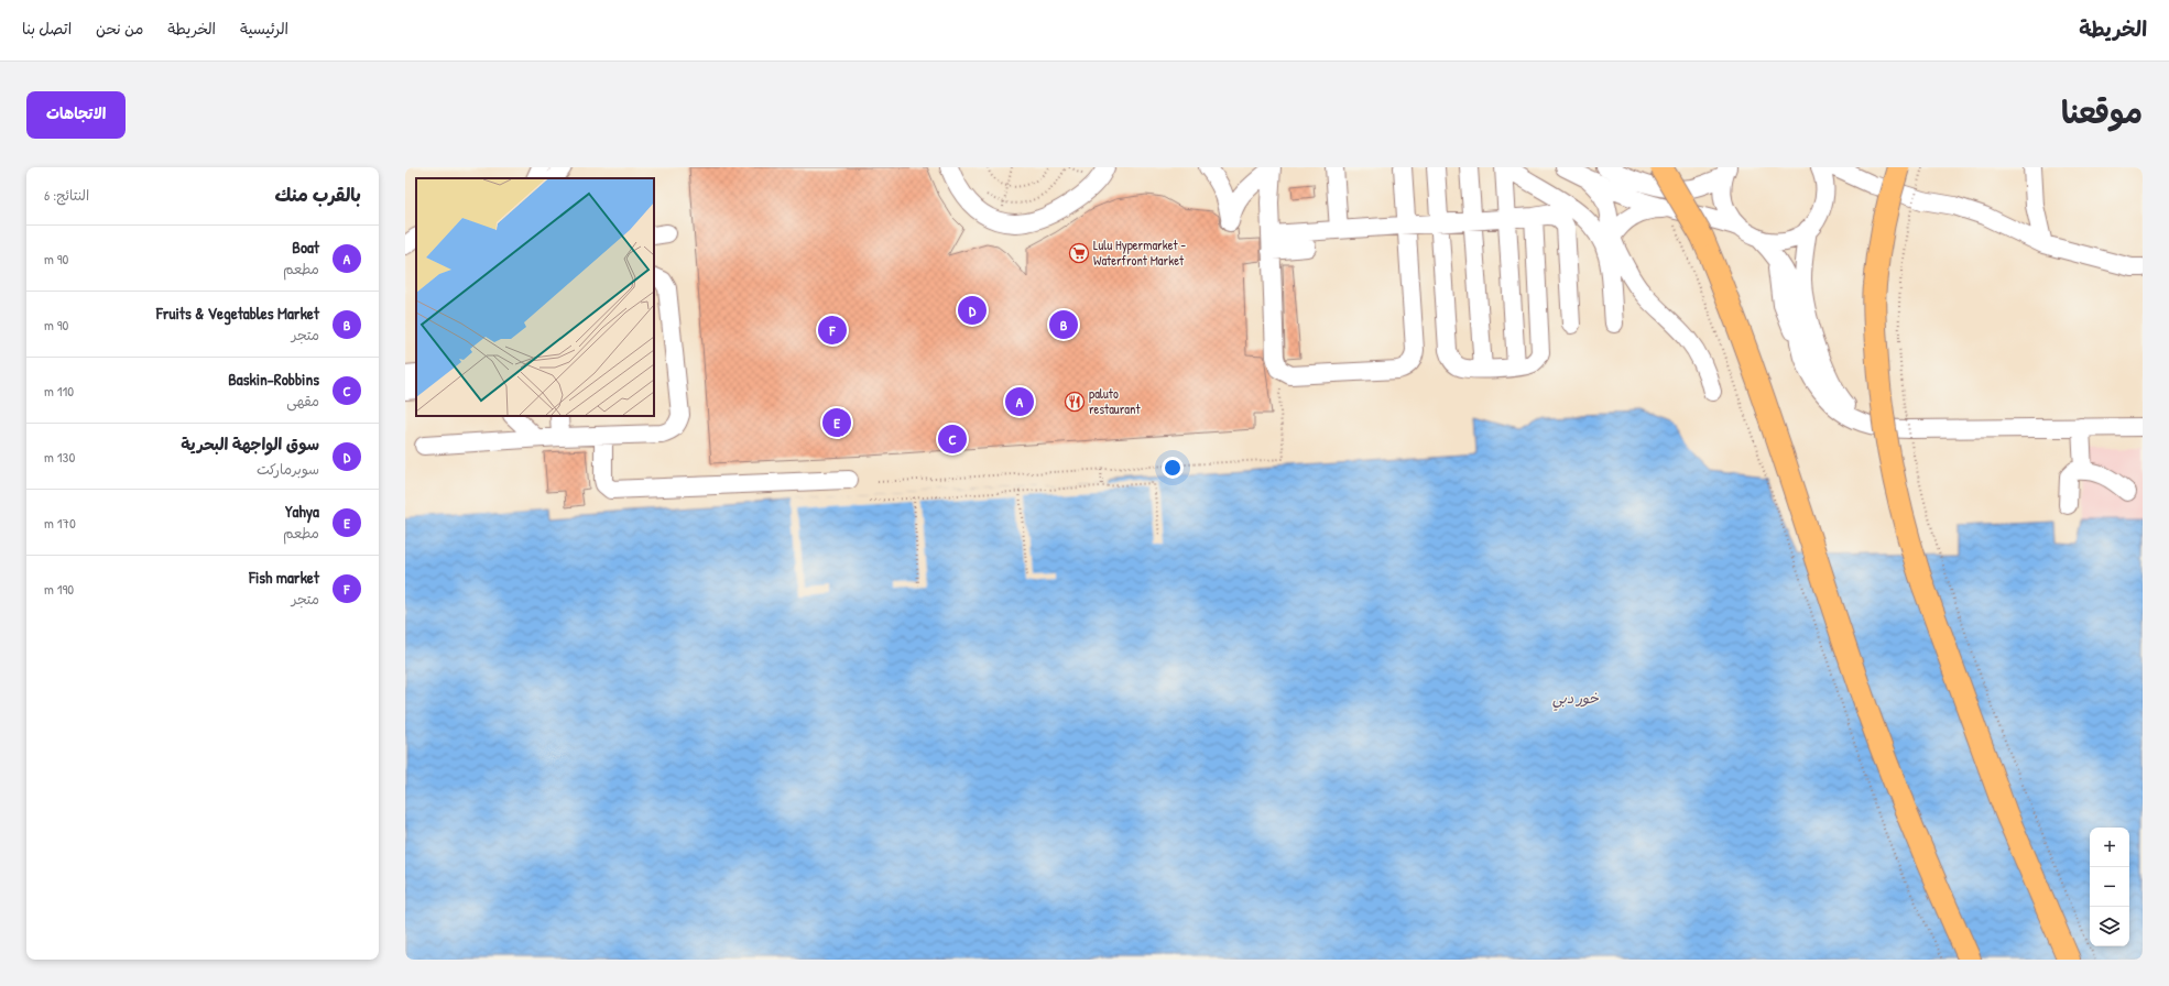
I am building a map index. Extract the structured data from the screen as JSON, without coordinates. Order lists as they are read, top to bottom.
{
  "water": ["خور دبي"],
  "places": {
    "supermarket": ["Lulu Hypermarket - Waterfront Market"],
    "restaurant": ["paluto restaurant"]
  },
  "page": {
    "header": "الخريطة",
    "nav": [
      "الرئيسية",
      "الخريطة",
      "من نحن",
      "اتصل بنا"
    ],
    "title": "موقعنا",
    "buttons": "الاتجاهات",
    "heading": ["بالقرب منك", "النتائج: 6"],
    "list": [
      {
        "mark": "A",
        "name": "Boat",
        "note": "مطعم",
        "value": "90 m"
      },
      {
        "mark": "B",
        "name": "Fruits & Vegetables Market",
        "note": "متجر",
        "value": "90 m"
      },
      {
        "mark": "C",
        "name": "Baskin-Robbins",
        "note": "مقهى",
        "value": "110 m"
      },
      {
        "mark": "D",
        "name": "سوق الواجهة البحرية",
        "note": "سوبرماركت",
        "value": "130 m"
      },
      {
        "mark": "E",
        "name": "Yahya",
        "note": "مطعم",
        "value": "170 m"
      },
      {
        "mark": "F",
        "name": "Fish market",
        "note": "متجر",
        "value": "190 m"
      }
    ],
    "pins": [
      "D",
      "B",
      "F",
      "A",
      "E",
      "C"
    ],
    "map_buttons": ["+", "−"]
  }
}
